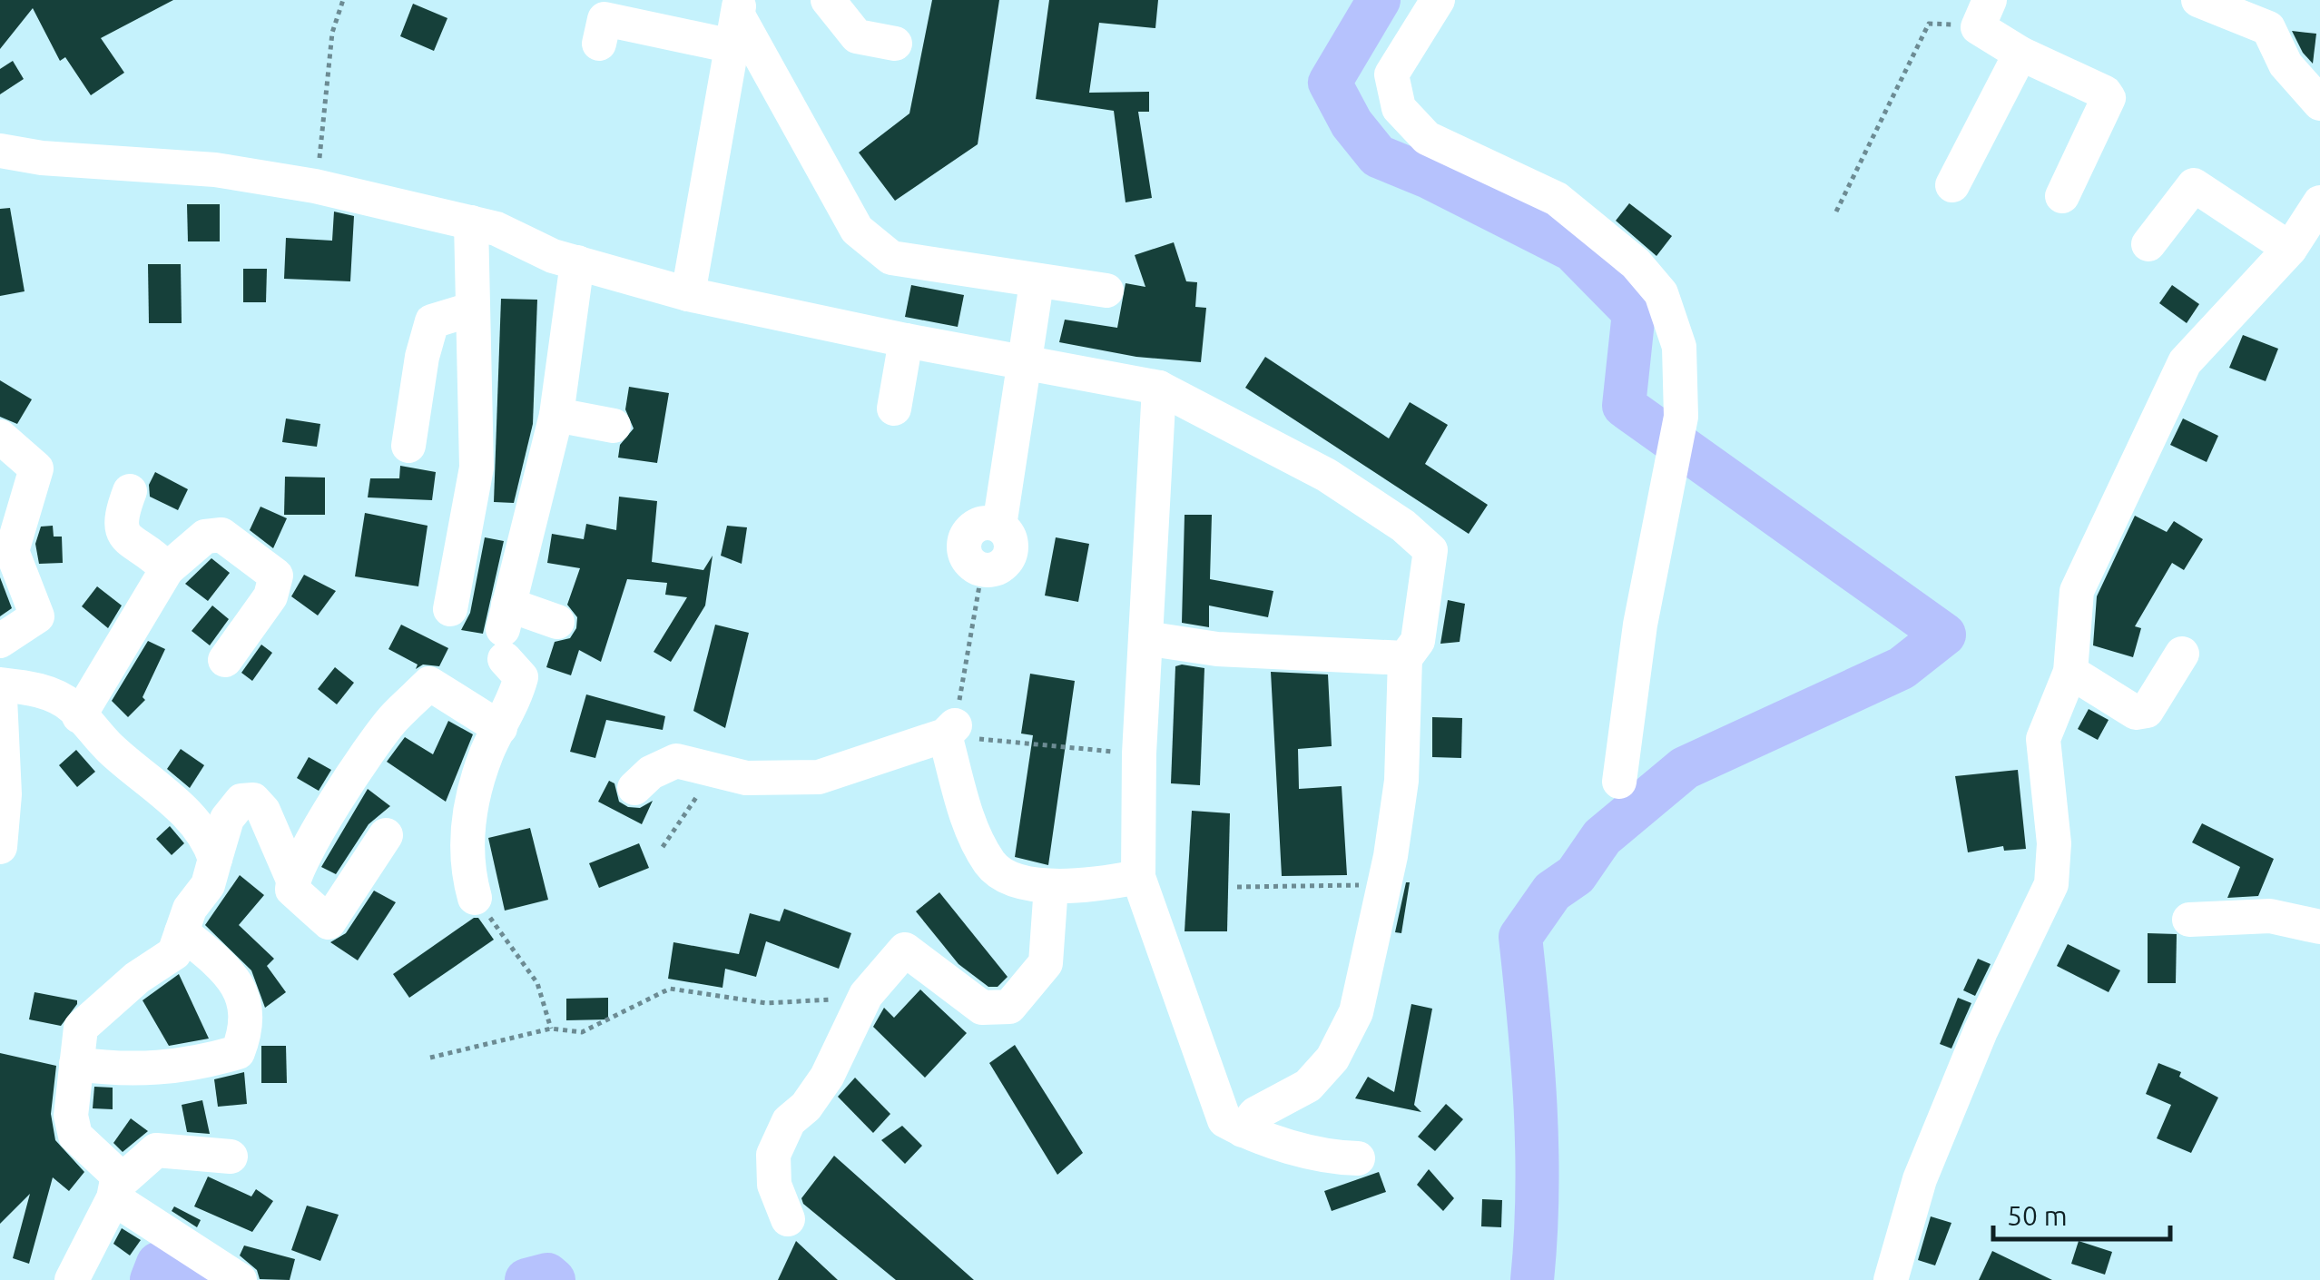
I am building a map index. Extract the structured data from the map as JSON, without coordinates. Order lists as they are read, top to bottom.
{
  "scale_bar": "50 m"
}
